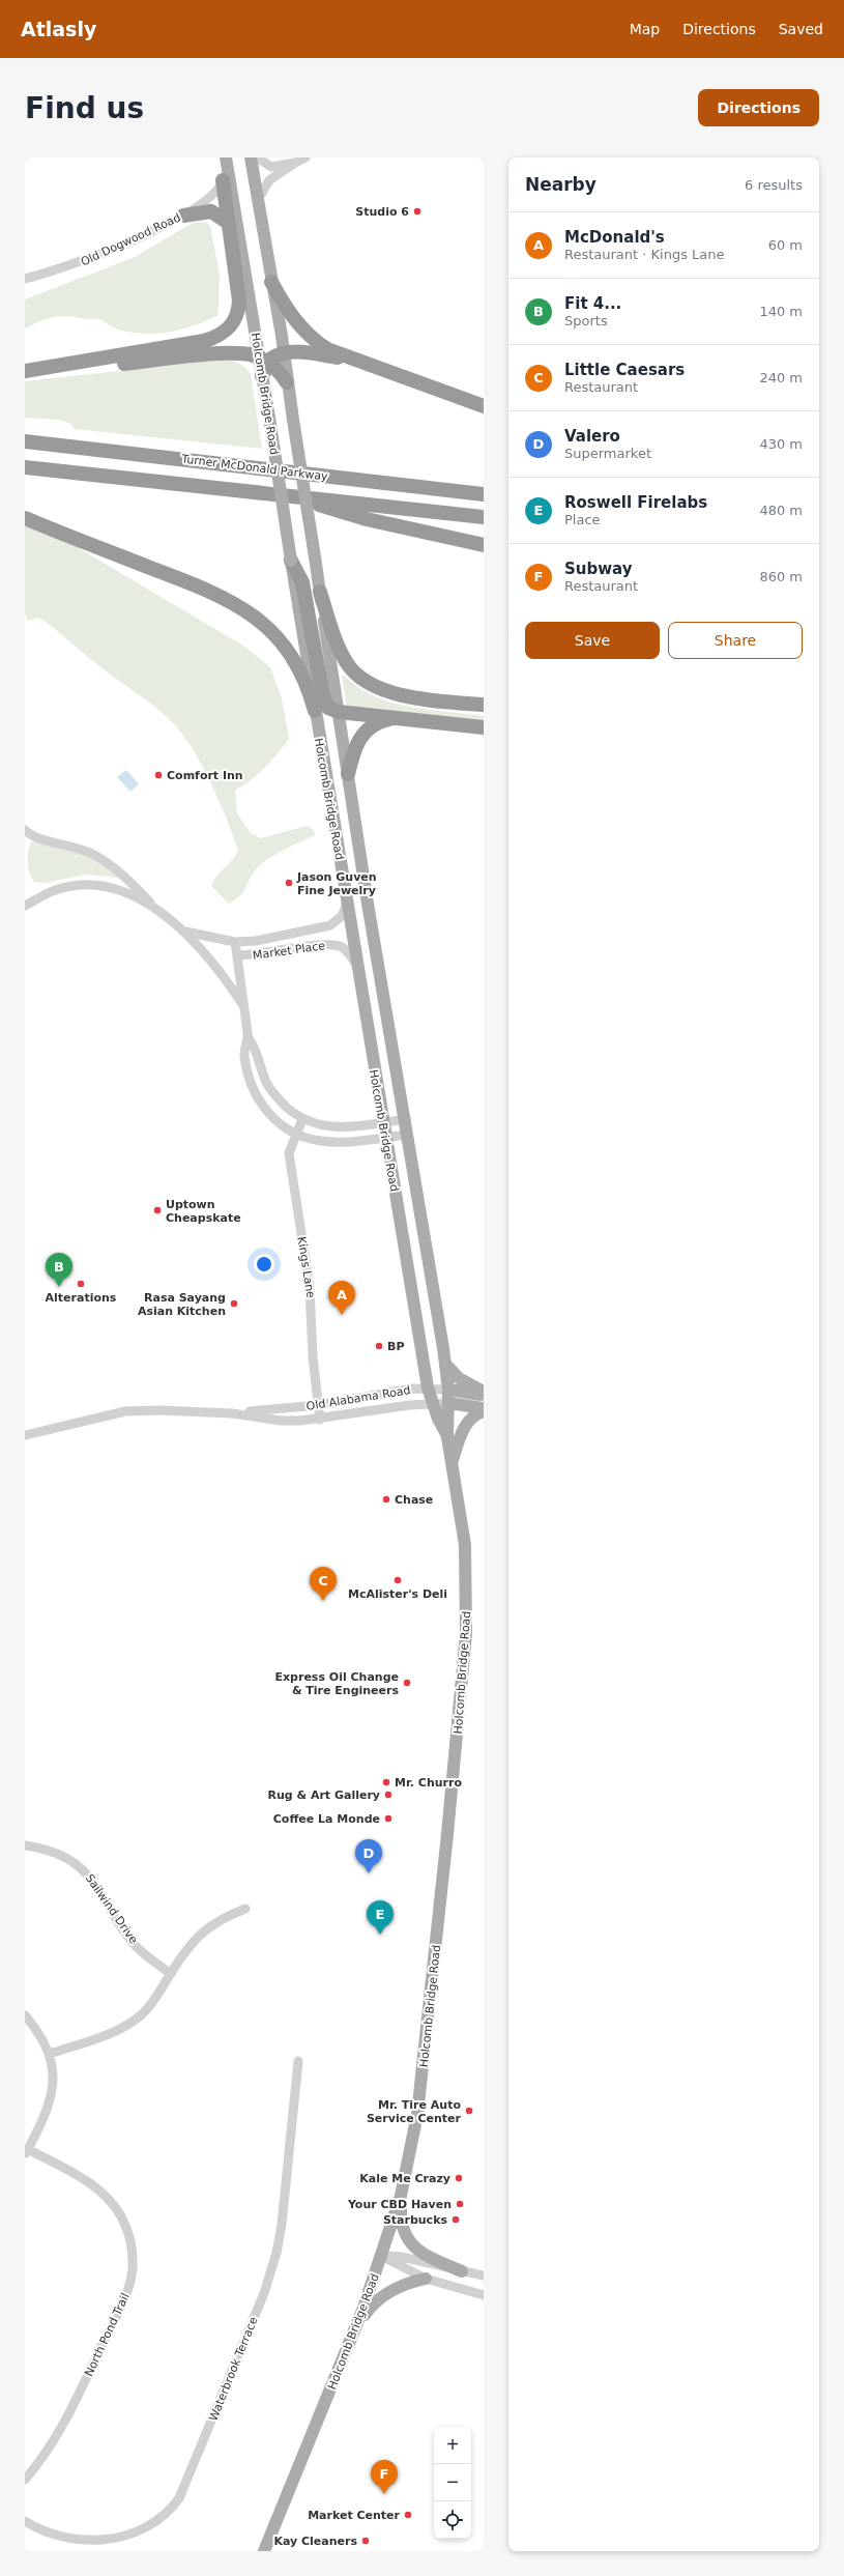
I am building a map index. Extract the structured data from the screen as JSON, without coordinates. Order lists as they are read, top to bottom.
{
  "streets": {
    "highway": ["Turner McDonald Parkway"],
    "main road": ["Holcomb Bridge Road", "Old Alabama Road"],
    "street": [
      "Old Dogwood Road",
      "Market Place",
      "Kings Lane",
      "Sailwind Drive",
      "North Pond Trail",
      "Waterbrook Terrace"
    ]
  },
  "crossings": [
    ["Holcomb Bridge Road", "Market Place"],
    ["Holcomb Bridge Road", "Old Alabama Road"],
    ["Kings Lane", "Old Alabama Road"]
  ],
  "places": [
    "Studio 6",
    "Comfort Inn",
    "Jason Guven Fine Jewelry",
    "Uptown Cheapskate",
    "Alterations",
    "Rasa Sayang Asian Kitchen",
    "BP",
    "Chase",
    "McAlister's Deli",
    "Express Oil Change & Tire Engineers",
    "Mr. Churro",
    "Rug & Art Gallery",
    "Coffee La Monde",
    "Mr. Tire Auto Service Center",
    "Kale Me Crazy",
    "Your CBD Haven",
    "Starbucks",
    "Market Center",
    "Kay Cleaners"
  ],
  "page": {
    "header": "Atlasly",
    "nav": ["Map", "Directions", "Saved"],
    "buttons": [
      "Directions",
      ["Save", "Share"]
    ],
    "title": "Find us",
    "heading": ["Nearby", "6 results"],
    "list": [
      {
        "mark": "A",
        "name": "McDonald's",
        "note": "Restaurant · Kings Lane",
        "value": "60 m"
      },
      {
        "mark": "B",
        "name": "Fit 4...",
        "note": "Sports",
        "value": "140 m"
      },
      {
        "mark": "C",
        "name": "Little Caesars",
        "note": "Restaurant",
        "value": "240 m"
      },
      {
        "mark": "D",
        "name": "Valero",
        "note": "Supermarket",
        "value": "430 m"
      },
      {
        "mark": "E",
        "name": "Roswell Firelabs",
        "note": "Place",
        "value": "480 m"
      },
      {
        "mark": "F",
        "name": "Subway",
        "note": "Restaurant",
        "value": "860 m"
      }
    ],
    "pins": [
      "B",
      "A",
      "C",
      "D",
      "E",
      "F"
    ],
    "map_buttons": ["+", "−"]
  }
}
